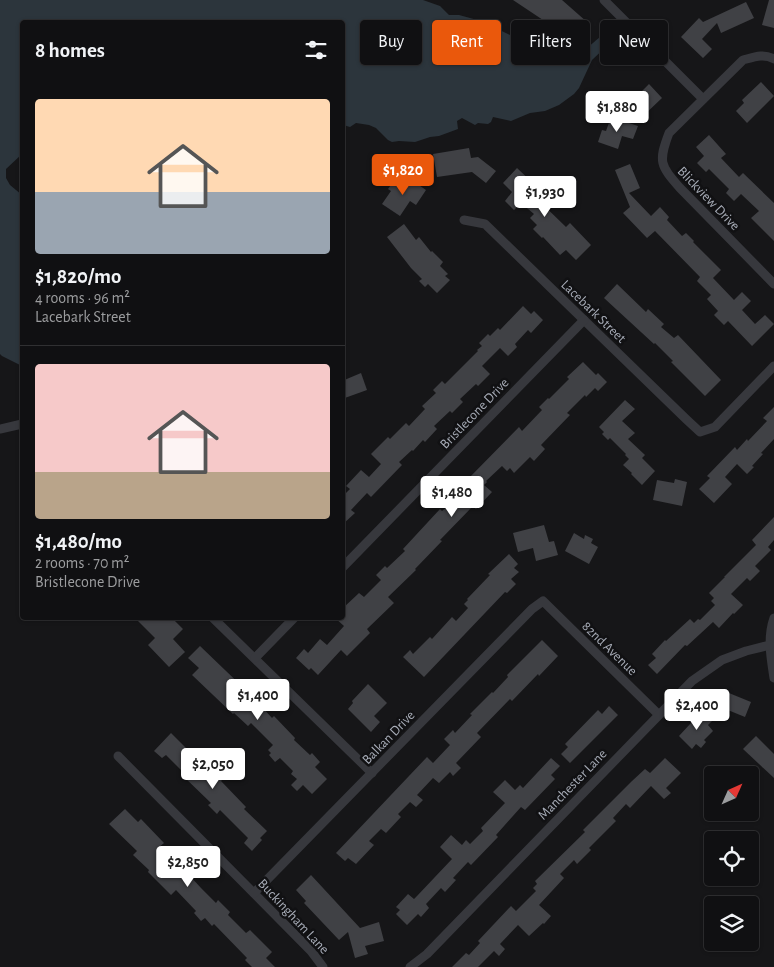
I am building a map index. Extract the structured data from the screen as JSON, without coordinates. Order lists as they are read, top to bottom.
{
  "streets": {
    "street": [
      "Blickview Drive",
      "Lacebark Street",
      "Bristlecone Drive",
      "82nd Avenue",
      "Balkan Drive",
      "Manchester Lane",
      "Buckingham Lane"
    ]
  },
  "crossings": [
    ["Lacebark Street", "Bristlecone Drive"],
    ["82nd Avenue", "Balkan Drive"],
    ["82nd Avenue", "Manchester Lane"],
    ["Balkan Drive", "Buckingham Lane"]
  ],
  "north": "top right",
  "page": {
    "chip": [
      "Buy",
      "Rent",
      "Filters",
      "New"
    ],
    "heading": "8 homes",
    "list": [
      {
        "name": "$1,820/mo",
        "note": "4 rooms · 96 m² · Lacebark Street"
      },
      {
        "name": "$1,480/mo",
        "note": "2 rooms · 70 m² · Bristlecone Drive"
      }
    ],
    "price": [
      "$1,880",
      "$1,820",
      "$1,930",
      "$1,480",
      "$1,400",
      "$2,400",
      "$2,050",
      "$2,850"
    ]
  }
}
